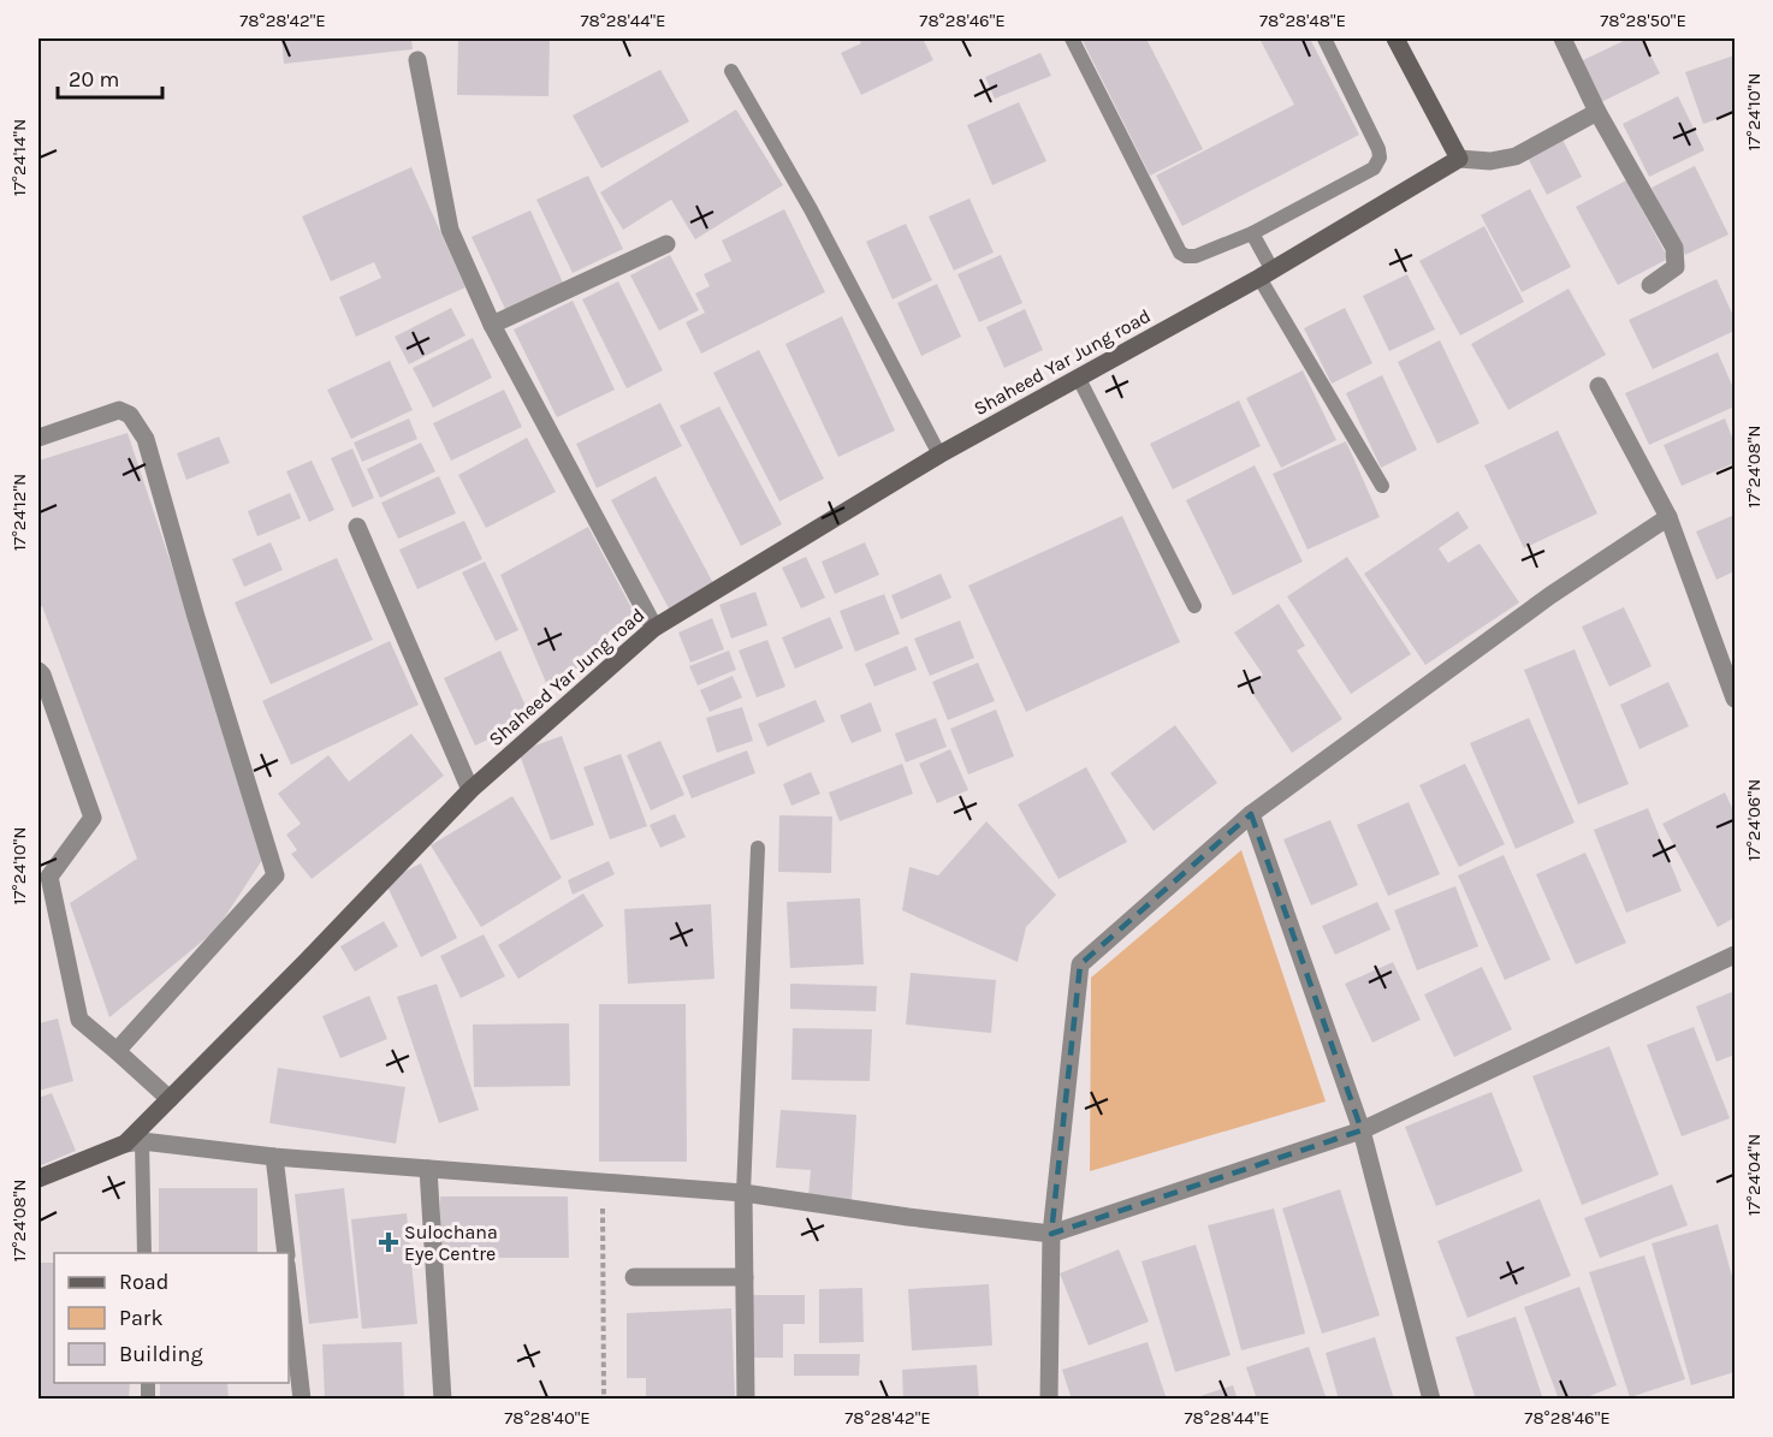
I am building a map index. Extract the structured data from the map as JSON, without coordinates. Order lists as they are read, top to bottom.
{
  "streets": {
    "street": ["Shaheed Yar Jung road"]
  },
  "places": {
    "health": ["Sulochana Eye Centre"]
  },
  "legend": ["Road", "Park", "Building"],
  "scale_bar": "20 m",
  "coordinates": [
    "78°28'42\"E",
    "78°28'44\"E",
    "78°28'46\"E",
    "78°28'48\"E",
    "78°28'50\"E",
    "17°24'10\"N",
    "17°24'14\"N",
    "17°24'08\"N",
    "17°24'12\"N",
    "17°24'06\"N",
    "17°24'04\"N",
    "78°28'40\"E"
  ]
}
